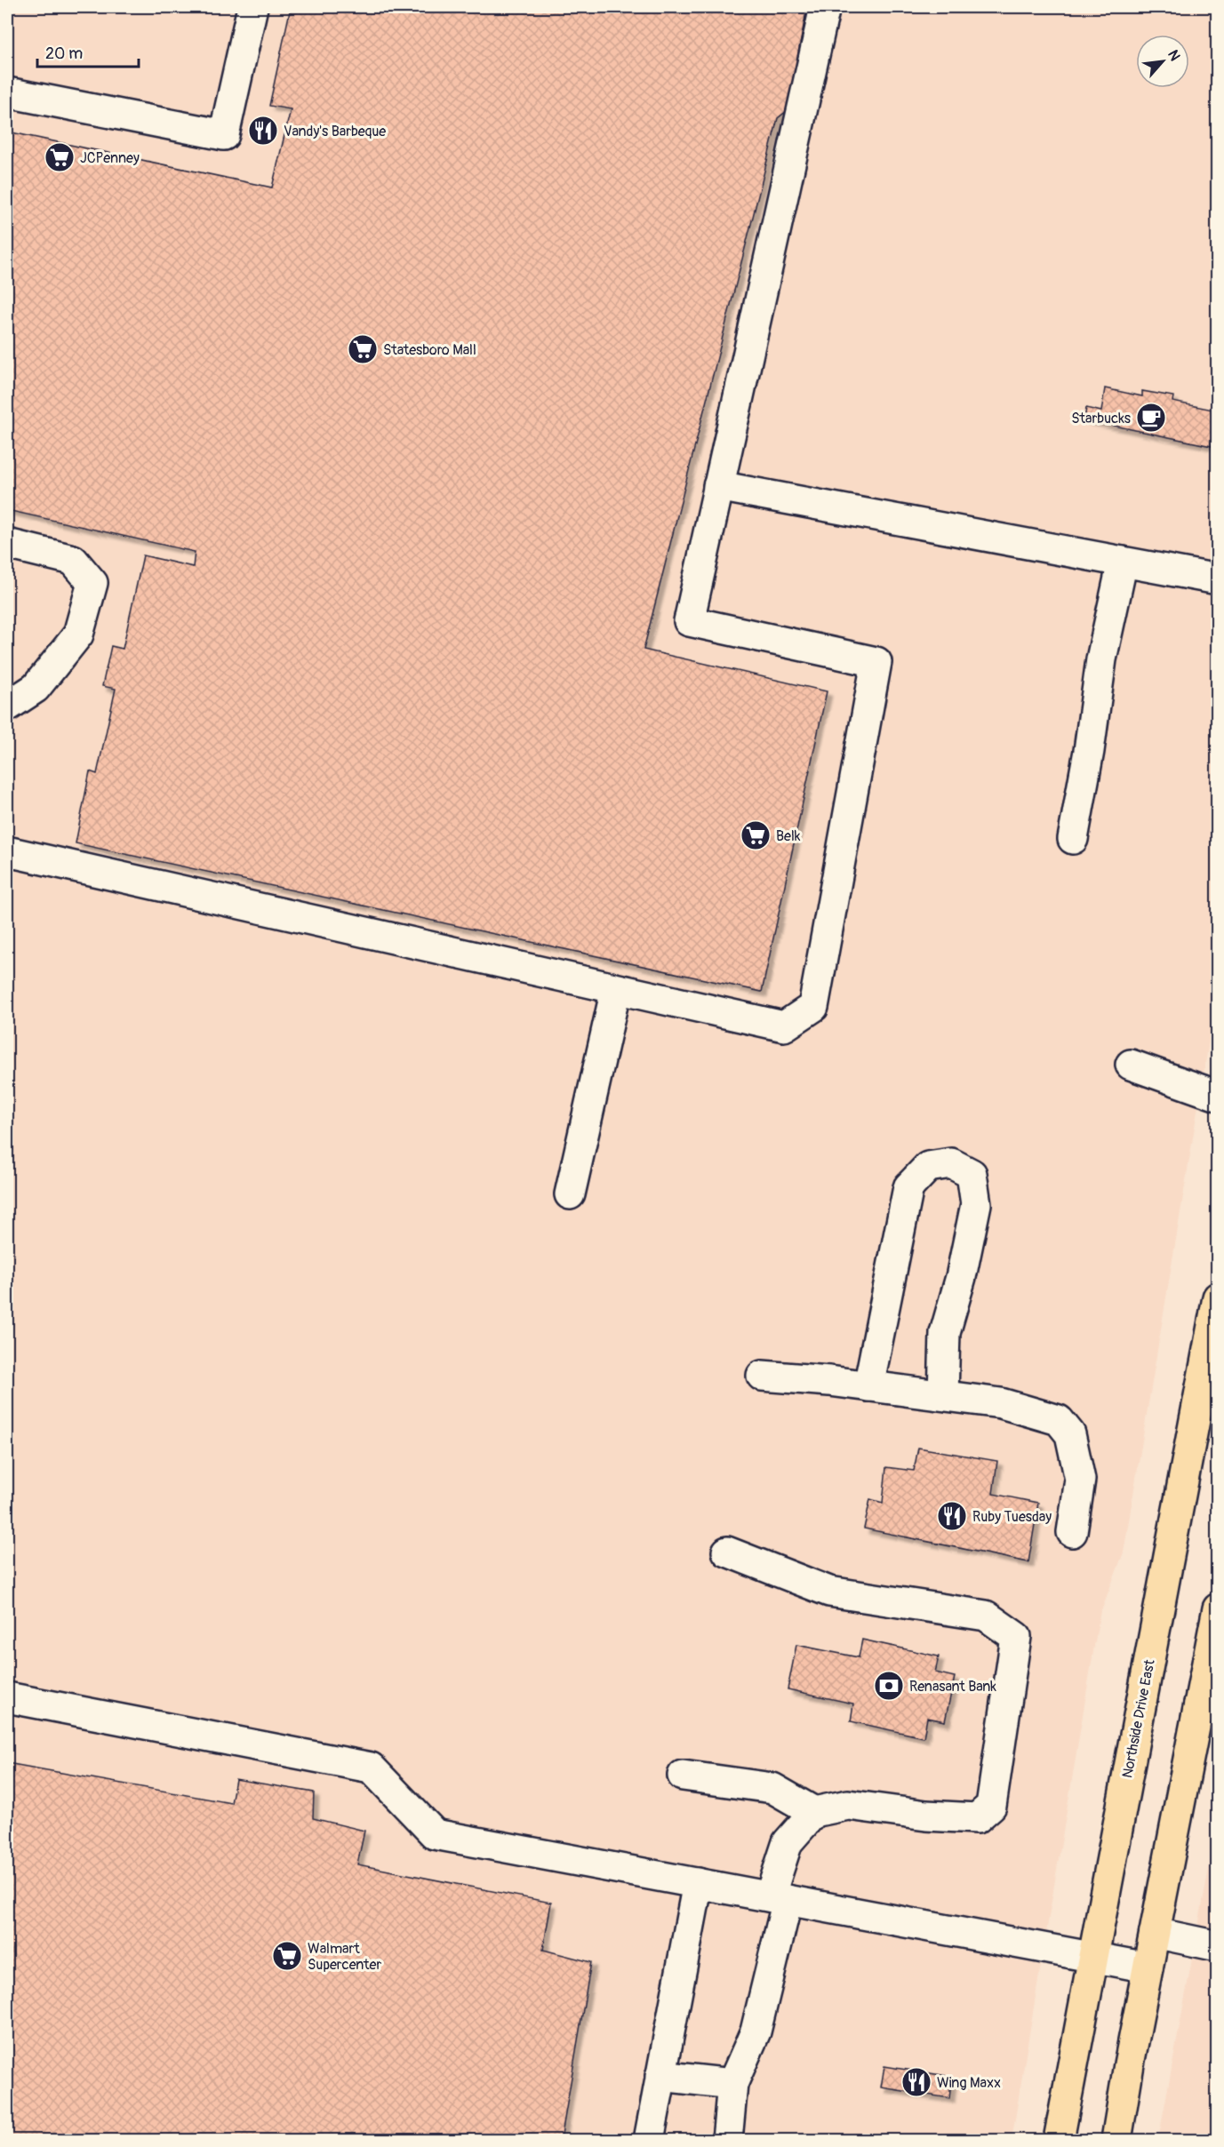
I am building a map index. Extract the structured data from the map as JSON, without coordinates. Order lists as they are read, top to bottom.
{
  "streets": {
    "main road": ["Northside Drive East"]
  },
  "places": {
    "restaurant": ["Vandy's Barbeque", "Ruby Tuesday", "Wing Maxx"],
    "supermarket": [
      "JCPenney",
      "Statesboro Mall",
      "Belk",
      "Walmart Supercenter"
    ],
    "cafe": ["Starbucks"],
    "bank": ["Renasant Bank"]
  },
  "scale_bar": "20 m",
  "north": "top right"
}
